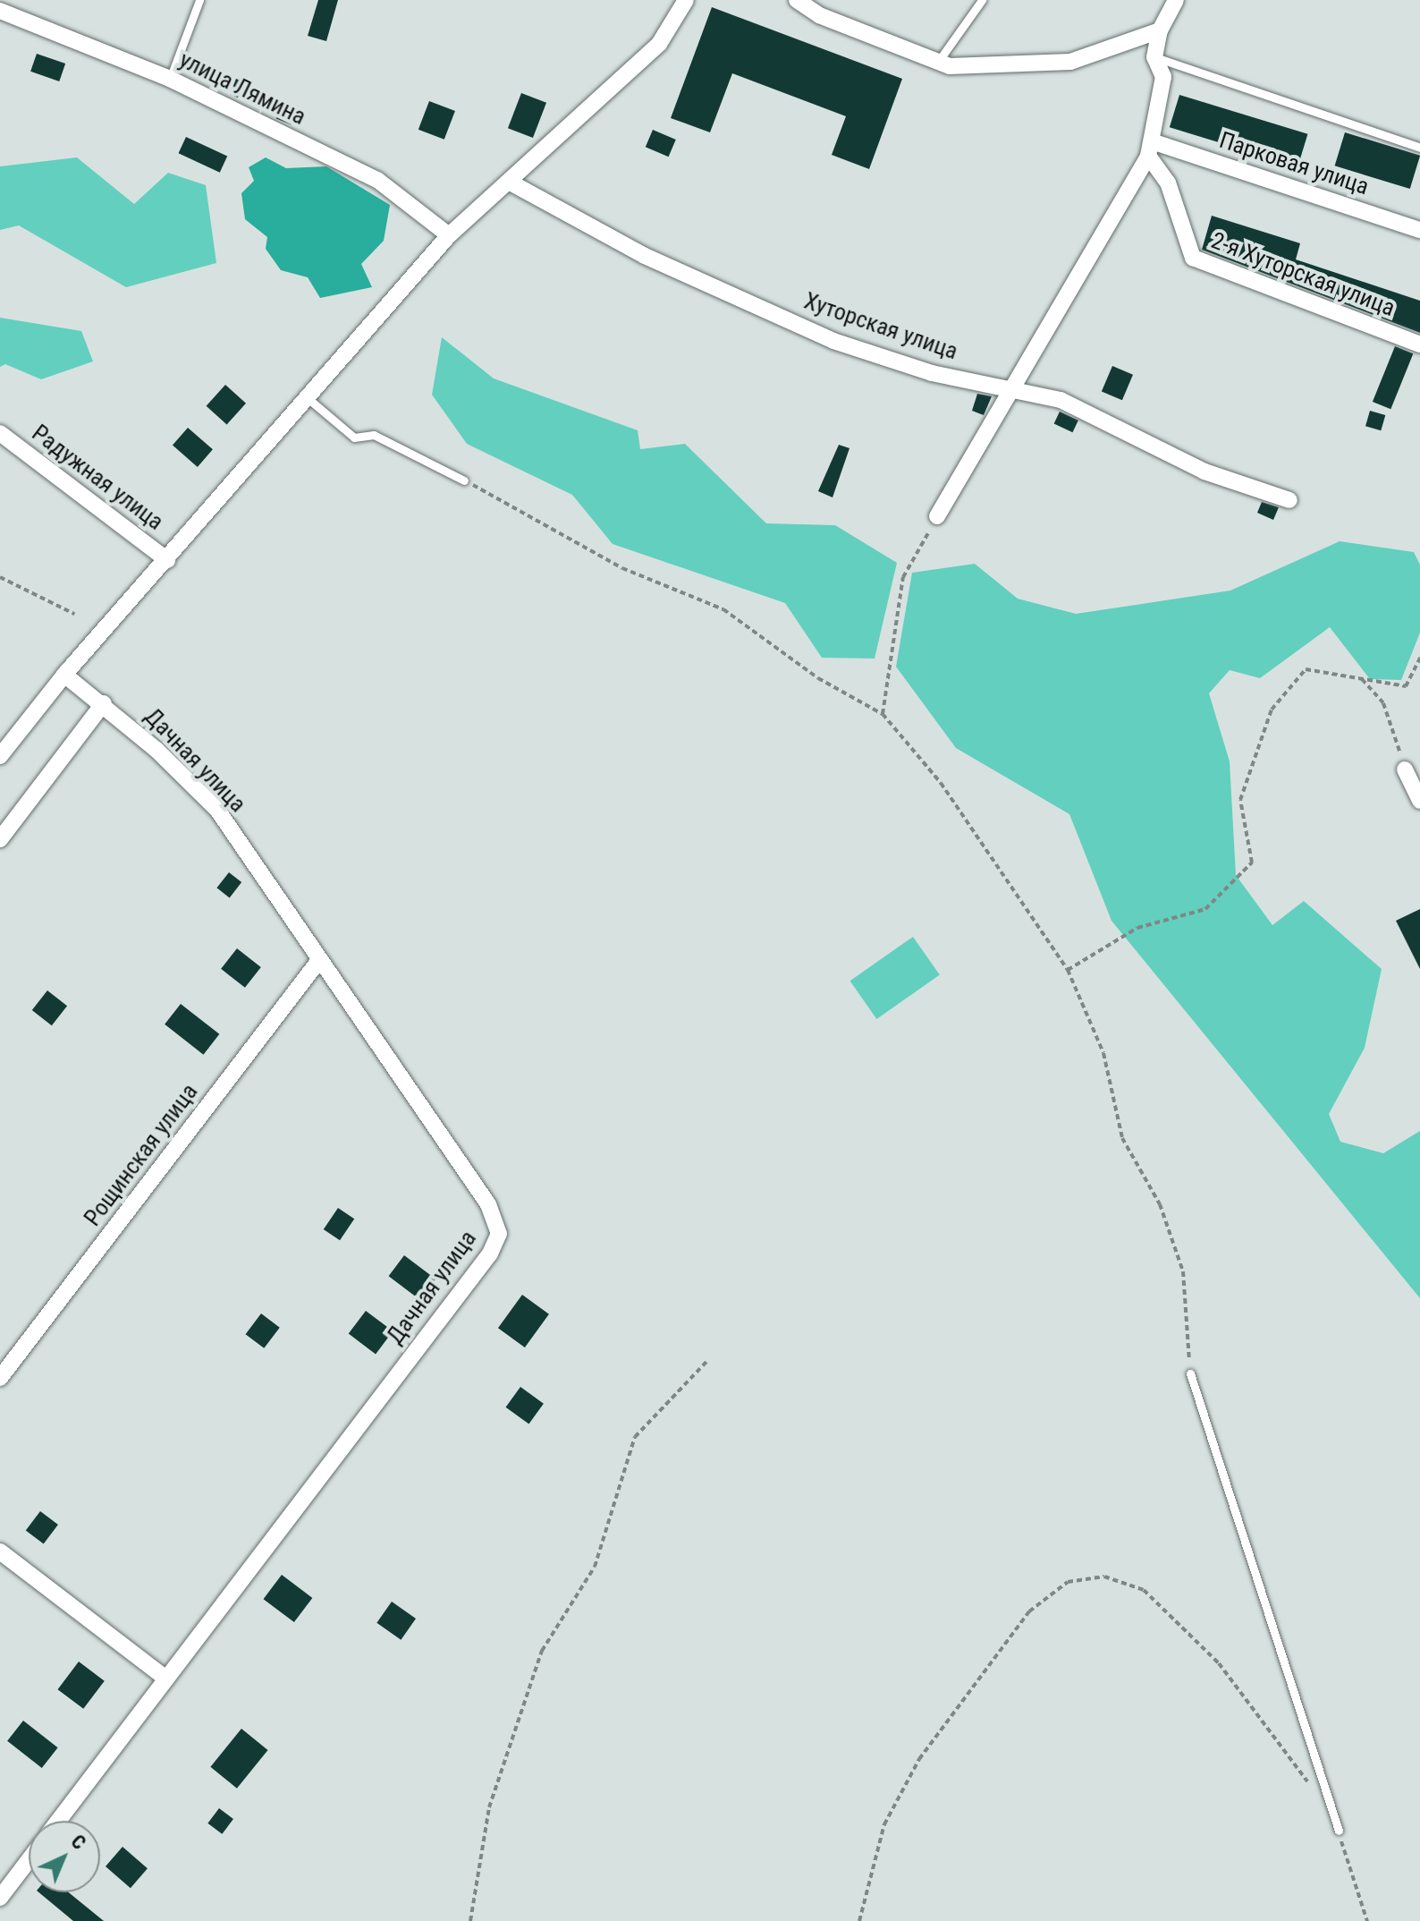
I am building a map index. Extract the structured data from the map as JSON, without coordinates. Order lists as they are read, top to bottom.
{
  "streets": {
    "street": [
      "улица Лямина",
      "Парковая улица",
      "2-я Хуторская улица",
      "Хуторская улица",
      "Радужная улица",
      "Дачная улица",
      "Рощинская улица"
    ]
  },
  "crossings": [
    ["Парковая улица", "2-я Хуторская улица"],
    ["Дачная улица", "Рощинская улица"]
  ],
  "north": "top right"
}
